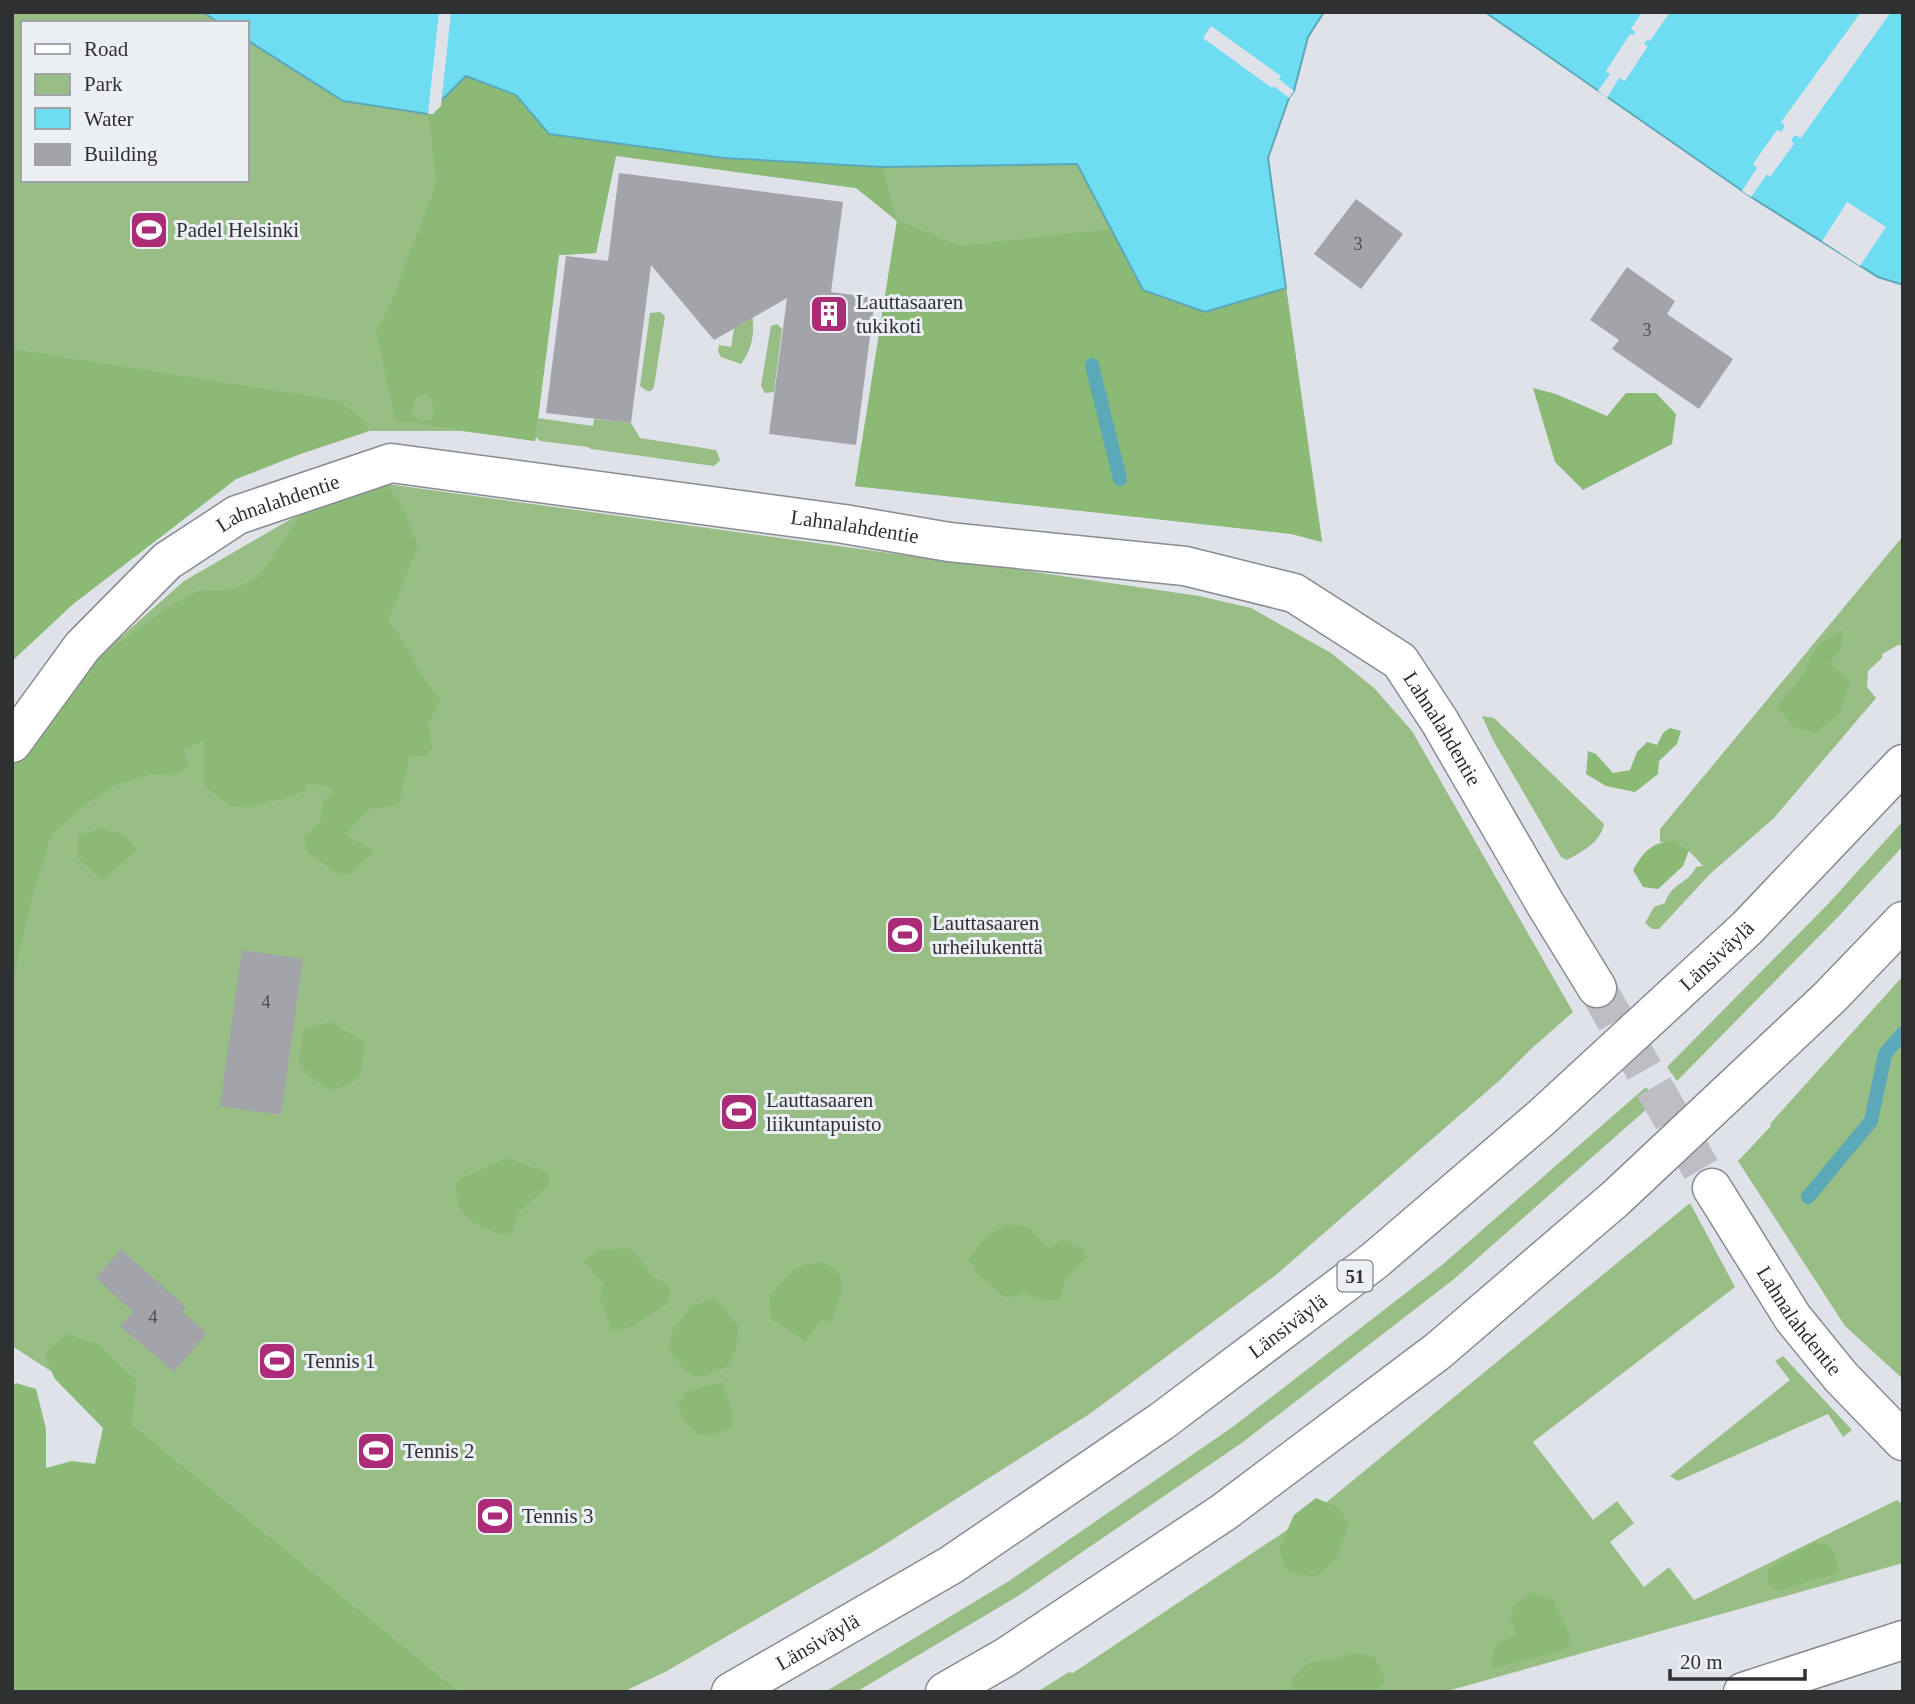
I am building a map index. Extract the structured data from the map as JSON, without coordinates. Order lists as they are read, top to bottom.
{
  "streets": {
    "main road": ["Lahnalahdentie", "Länsiväylä", "51"]
  },
  "places": {
    "sports": [
      "Padel Helsinki",
      "Lauttasaaren urheilukenttä",
      "Lauttasaaren liikuntapuisto",
      "Tennis 1",
      "Tennis 2",
      "Tennis 3"
    ],
    "building": ["Lauttasaaren tukikoti"]
  },
  "house_numbers": [
    "3",
    "3",
    "4",
    "4"
  ],
  "legend": [
    "Road",
    "Park",
    "Water",
    "Building"
  ],
  "scale_bar": "20 m"
}
